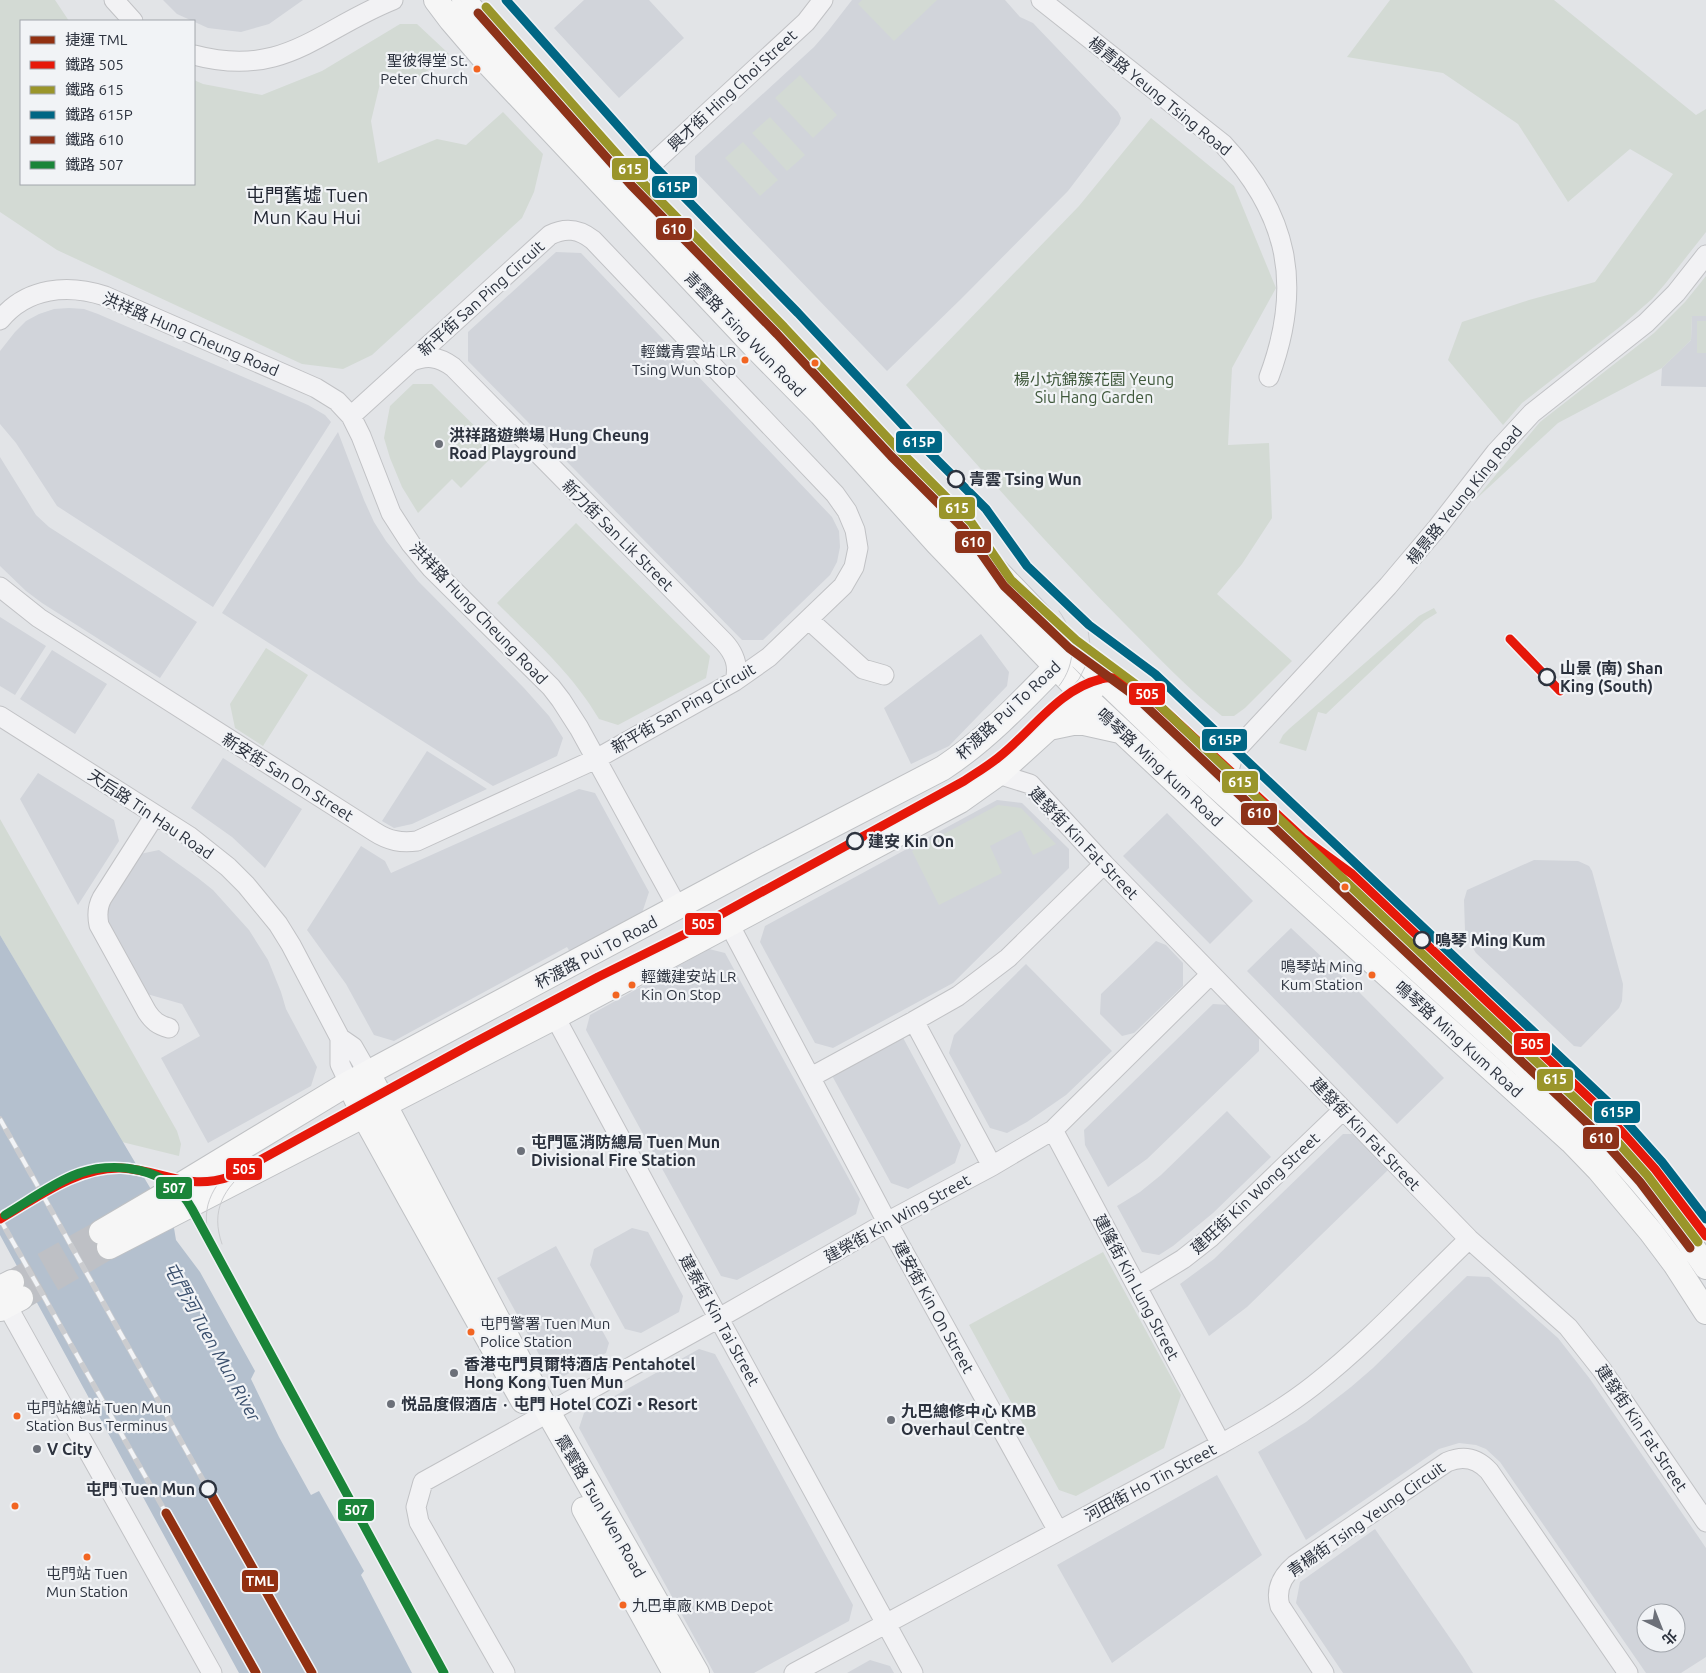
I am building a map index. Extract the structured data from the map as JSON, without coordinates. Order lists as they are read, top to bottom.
{
  "streets": {
    "main road": [
      "青雲路 Tsing Wun Road",
      "杯渡路 Pui To Road",
      "鳴琴路 Ming Kum Road",
      "震寰路 Tsun Wen Road"
    ],
    "street": [
      "興才街 Hing Choi Street",
      "楊青路 Yeung Tsing Road",
      "新平街 San Ping Circuit",
      "洪祥路 Hung Cheung Road",
      "楊景路 Yeung King Road",
      "新力街 San Lik Street",
      "新安街 San On Street",
      "天后路 Tin Hau Road",
      "建發街 Kin Fat Street",
      "建旺街 Kin Wong Street",
      "建榮街 Kin Wing Street",
      "建隆街 Kin Lung Street",
      "建安街 Kin On Street",
      "建泰街 Kin Tai Street",
      "河田街 Ho Tin Street",
      "青楊街 Tsing Yeung Circuit"
    ]
  },
  "crossings": [
    ["興才街 Hing Choi Street", "青雲路 Tsing Wun Road"],
    ["新平街 San Ping Circuit", "洪祥路 Hung Cheung Road"],
    ["新平街 San Ping Circuit", "新力街 San Lik Street"],
    ["新平街 San Ping Circuit", "新安街 San On Street"],
    ["洪祥路 Hung Cheung Road", "杯渡路 Pui To Road"],
    ["洪祥路 Hung Cheung Road", "新安街 San On Street"],
    ["青雲路 Tsing Wun Road", "杯渡路 Pui To Road"],
    ["青雲路 Tsing Wun Road", "鳴琴路 Ming Kum Road"],
    ["楊景路 Yeung King Road", "鳴琴路 Ming Kum Road"],
    ["杯渡路 Pui To Road", "鳴琴路 Ming Kum Road"],
    ["杯渡路 Pui To Road", "天后路 Tin Hau Road"],
    ["杯渡路 Pui To Road", "建發街 Kin Fat Street"],
    ["杯渡路 Pui To Road", "建安街 Kin On Street"],
    ["杯渡路 Pui To Road", "建泰街 Kin Tai Street"],
    ["杯渡路 Pui To Road", "震寰路 Tsun Wen Road"],
    ["天后路 Tin Hau Road", "震寰路 Tsun Wen Road"],
    ["建發街 Kin Fat Street", "建旺街 Kin Wong Street"],
    ["建發街 Kin Fat Street", "建榮街 Kin Wing Street"],
    ["建發街 Kin Fat Street", "河田街 Ho Tin Street"],
    ["建旺街 Kin Wong Street", "建隆街 Kin Lung Street"],
    ["建榮街 Kin Wing Street", "建隆街 Kin Lung Street"],
    ["建榮街 Kin Wing Street", "建安街 Kin On Street"],
    ["建榮街 Kin Wing Street", "建泰街 Kin Tai Street"],
    ["建榮街 Kin Wing Street", "震寰路 Tsun Wen Road"],
    ["建隆街 Kin Lung Street", "河田街 Ho Tin Street"],
    ["建安街 Kin On Street", "河田街 Ho Tin Street"],
    ["建泰街 Kin Tai Street", "河田街 Ho Tin Street"]
  ],
  "districts": ["屯門舊墟 Tuen Mun Kau Hui"],
  "water": ["屯門河 Tuen Mun River"],
  "parks": ["楊小坑錦簇花園 Yeung Siu Hang Garden"],
  "places": [
    "聖彼得堂 St. Peter Church",
    "輕鐵青雲站 LR Tsing Wun Stop",
    "洪祥路遊樂場 Hung Cheung Road Playground",
    "青雲 Tsing Wun",
    "山景 (南) Shan King (South)",
    "建安 Kin On",
    "鳴琴 Ming Kum",
    "鳴琴站 Ming Kum Station",
    "輕鐵建安站 LR Kin On Stop",
    "屯門區消防總局 Tuen Mun Divisional Fire Station",
    "屯門警署 Tuen Mun Police Station",
    "香港屯門貝爾特酒店 Pentahotel Hong Kong Tuen Mun",
    "悦品度假酒店 ∙ 屯門 Hotel COZi‧Resort",
    "屯門站總站 Tuen Mun Station Bus Terminus",
    "九巴總修中心 KMB Overhaul Centre",
    "V City",
    "屯門 Tuen Mun",
    "屯門站 Tuen Mun Station",
    "九巴車廠 KMB Depot"
  ],
  "lines": [
    "rail line 615P",
    "rail line 615",
    "rail line 610",
    "rail line 505",
    "rail line 507",
    "metro line TML"
  ],
  "legend": [
    "捷運 TML",
    "鐵路 505",
    "鐵路 615",
    "鐵路 615P",
    "鐵路 610",
    "鐵路 507"
  ],
  "north": "bottom right"
}
